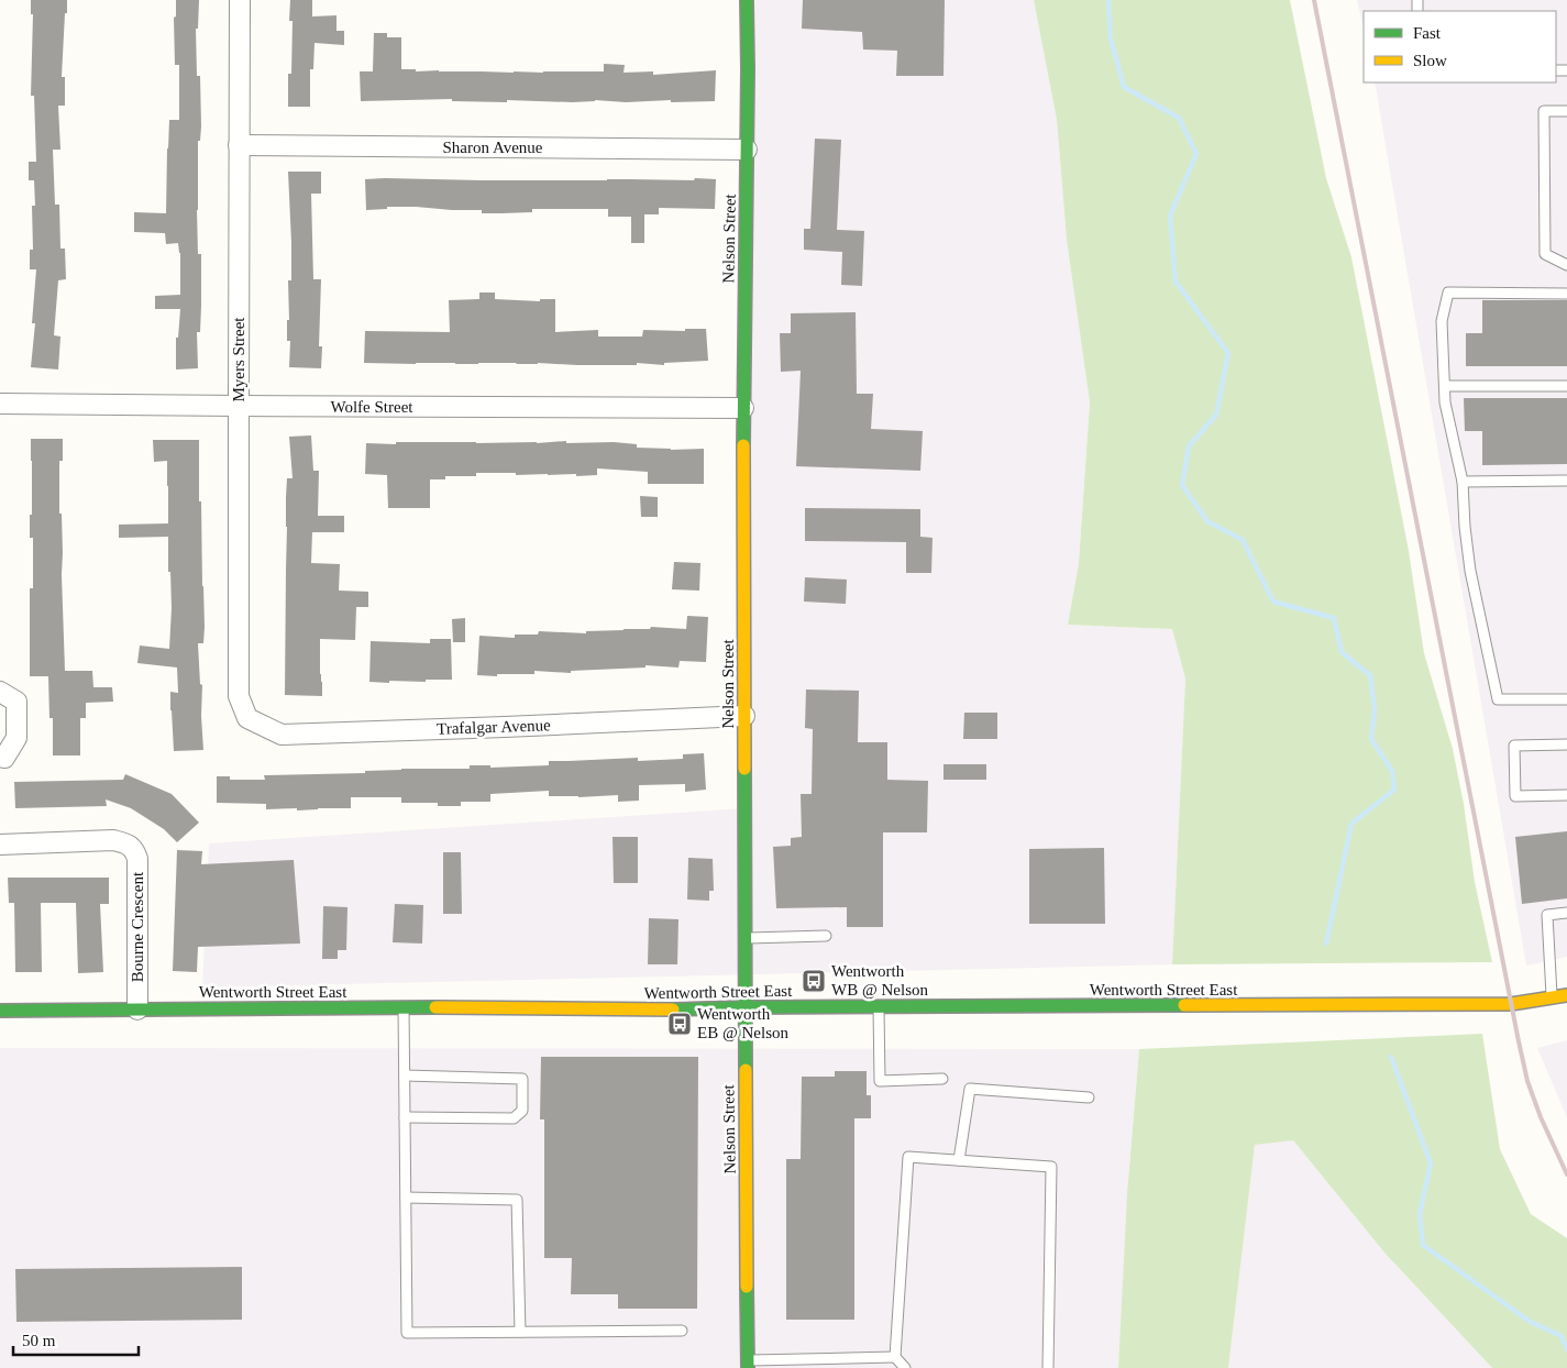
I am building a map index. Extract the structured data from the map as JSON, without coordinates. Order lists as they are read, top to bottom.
{
  "streets": {
    "main road": ["Nelson Street", "Wentworth Street East"],
    "street": [
      "Sharon Avenue",
      "Myers Street",
      "Wolfe Street",
      "Trafalgar Avenue",
      "Bourne Crescent"
    ]
  },
  "crossings": [
    ["Sharon Avenue", "Nelson Street"],
    ["Sharon Avenue", "Myers Street"],
    ["Nelson Street", "Wolfe Street"],
    ["Nelson Street", "Trafalgar Avenue"],
    ["Nelson Street", "Wentworth Street East"],
    ["Myers Street", "Wolfe Street"],
    ["Myers Street", "Trafalgar Avenue"],
    ["Bourne Crescent", "Wentworth Street East"]
  ],
  "places": {
    "bus stop": ["Wentworth WB @ Nelson", "Wentworth EB @ Nelson"]
  },
  "legend": ["Fast", "Slow"],
  "scale_bar": "50 m"
}
